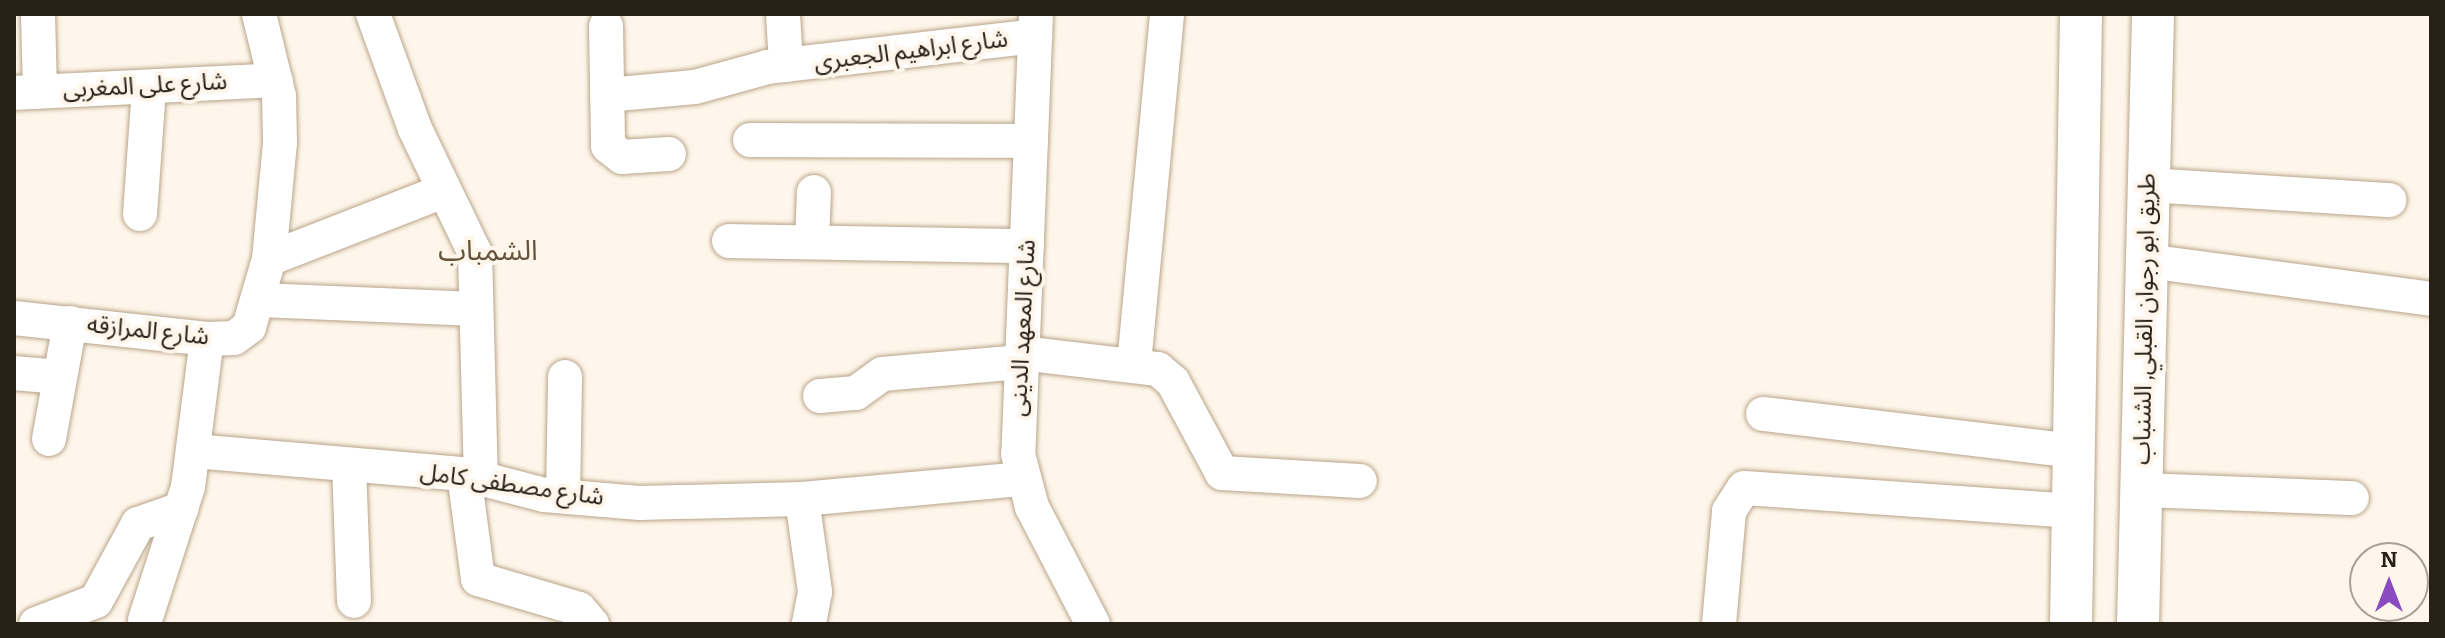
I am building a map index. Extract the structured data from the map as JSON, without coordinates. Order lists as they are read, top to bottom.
{
  "streets": {
    "street": [
      "شارع ابراهيم الجعبرى",
      "شارع على المغربى",
      "طريق ابو رجوان القبلي, الشنباب",
      "شارع المعهد الدينى",
      "شارع المرازقه",
      "شارع مصطفى كامل"
    ]
  },
  "crossings": [
    ["شارع ابراهيم الجعبرى", "شارع المعهد الدينى"],
    ["شارع المعهد الدينى", "شارع مصطفى كامل"]
  ],
  "districts": ["الشمباب"],
  "north": "top"
}
